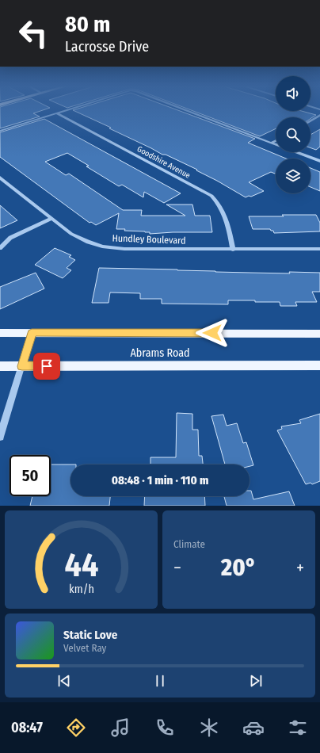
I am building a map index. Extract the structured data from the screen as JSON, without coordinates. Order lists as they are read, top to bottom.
{
  "streets": {
    "main road": ["Abrams Road"],
    "street": ["Goodshire Avenue", "Hundley Boulevard"]
  },
  "crossings": [
    ["Goodshire Avenue", "Hundley Boulevard"]
  ],
  "page": {
    "turn": ["80 m", "Lacrosse Drive"],
    "limit": "50",
    "trip": "08:48 · 1 min · 110 m",
    "tile": "Climate",
    "heat": ["−", "20°", "+"],
    "song": ["Static Love", "Velvet Ray"],
    "tabs": "08:47",
    "gauge": ["44", "km/h"]
  }
}
